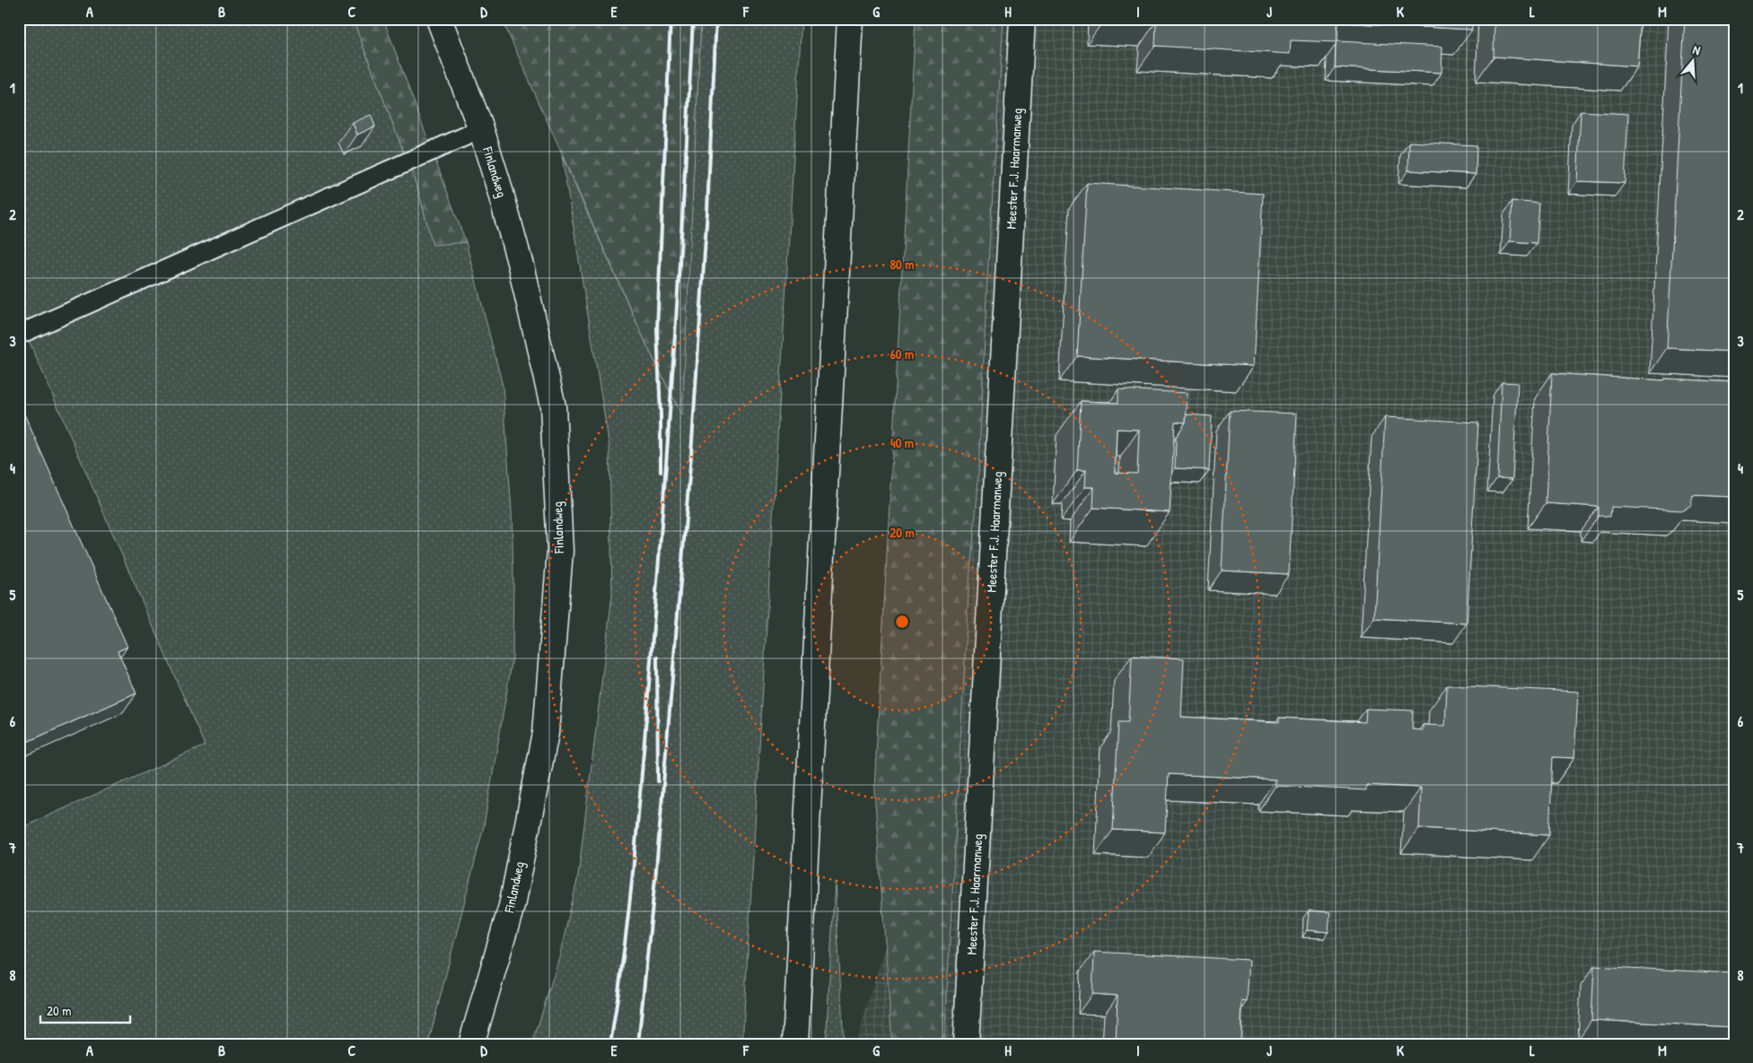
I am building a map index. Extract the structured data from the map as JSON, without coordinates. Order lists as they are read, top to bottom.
{
  "streets": {
    "street": ["Meester F.J. Haarmanweg", "Finlandweg"]
  },
  "scale_bar": "20 m",
  "north": "top",
  "grid": {
    "columns": [
      "A",
      "B",
      "C",
      "D",
      "E",
      "F",
      "G",
      "H",
      "I",
      "J",
      "K",
      "L",
      "M"
    ],
    "rows": [
      "1",
      "2",
      "3",
      "4",
      "5",
      "6",
      "7",
      "8"
    ]
  },
  "rings": [
    "80 m",
    "60 m",
    "40 m",
    "20 m"
  ]
}
